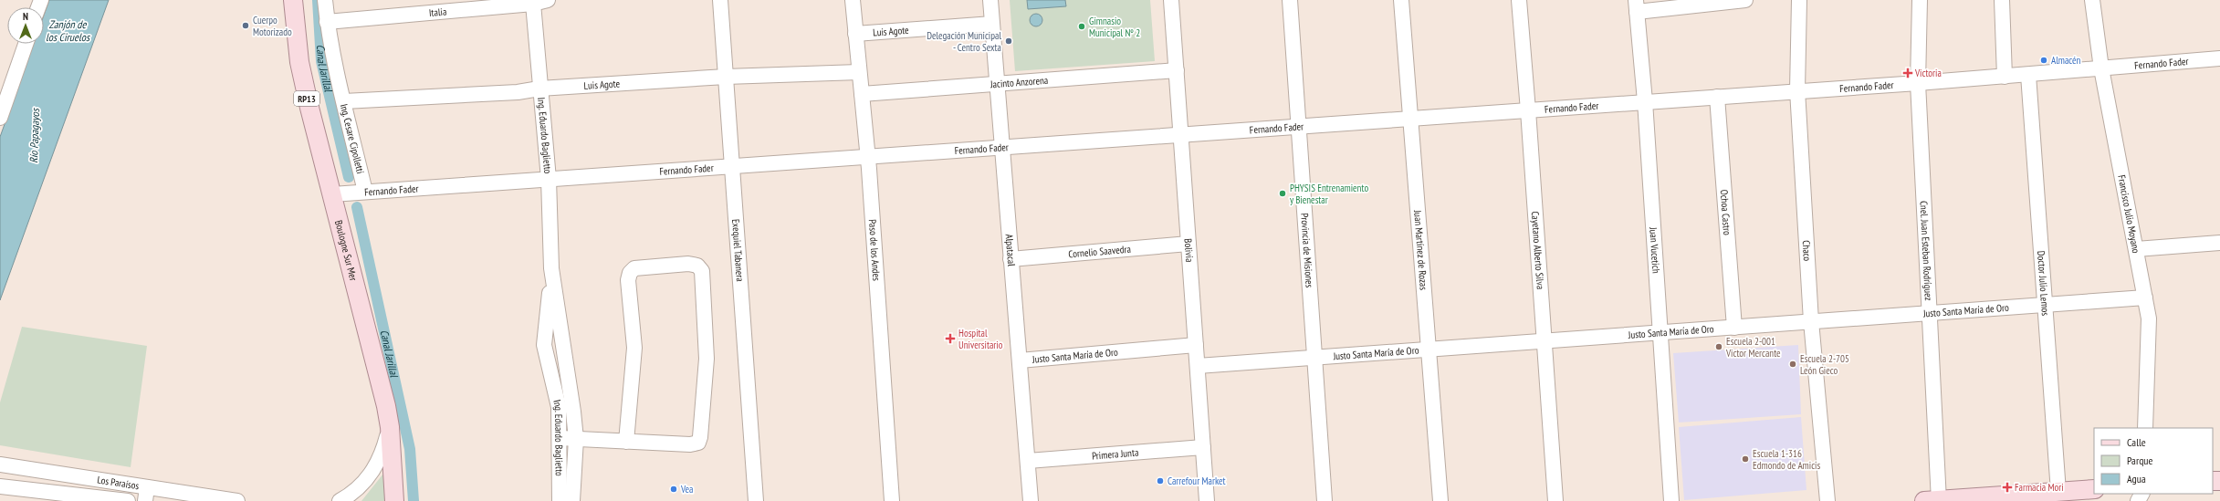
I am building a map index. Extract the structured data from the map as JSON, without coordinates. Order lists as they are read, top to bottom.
{
  "streets": {
    "main road": ["RP13", "Boulogne Sur Mer"],
    "street": [
      "Italia",
      "Luis Agote",
      "Fernando Fader",
      "Jacinto Anzorena",
      "Ing. Eduardo Baglietto",
      "Ing. Cesare Cipolletti",
      "Ochoa Castro",
      "Francisco Julio Moyano",
      "Paso de los Andes",
      "Bolivia",
      "Provincia de Misiones",
      "Juan Martínez de Rozas",
      "Cayetano Alberto Silva",
      "Juan Vucetich",
      "Exequiel Tabanera",
      "Alpatacal",
      "Chaco",
      "Cnel. Juan Esteban Rodríguez",
      "Cornelio Saavedra",
      "Doctor Julio Lemos",
      "Justo Santa María de Oro",
      "Primera Junta",
      "Los Paraísos"
    ]
  },
  "crossings": [
    ["Italia", "Ing. Eduardo Baglietto"],
    ["Italia", "Ing. Cesare Cipolletti"],
    ["Luis Agote", "Ing. Eduardo Baglietto"],
    ["Luis Agote", "Ing. Cesare Cipolletti"],
    ["Luis Agote", "Paso de los Andes"],
    ["Luis Agote", "Exequiel Tabanera"],
    ["Luis Agote", "Alpatacal"],
    ["Fernando Fader", "Ing. Eduardo Baglietto"],
    ["Fernando Fader", "Ing. Cesare Cipolletti"],
    ["Fernando Fader", "Ochoa Castro"],
    ["Fernando Fader", "Francisco Julio Moyano"],
    ["Fernando Fader", "Boulogne Sur Mer"],
    ["Fernando Fader", "Paso de los Andes"],
    ["Fernando Fader", "Bolivia"],
    ["Fernando Fader", "Provincia de Misiones"],
    ["Fernando Fader", "Juan Martínez de Rozas"],
    ["Fernando Fader", "Cayetano Alberto Silva"],
    ["Fernando Fader", "Juan Vucetich"],
    ["Fernando Fader", "Exequiel Tabanera"],
    ["Fernando Fader", "Alpatacal"],
    ["Fernando Fader", "Chaco"],
    ["Fernando Fader", "Cnel. Juan Esteban Rodríguez"],
    ["Fernando Fader", "Doctor Julio Lemos"],
    ["Jacinto Anzorena", "Paso de los Andes"],
    ["Jacinto Anzorena", "Bolivia"],
    ["Jacinto Anzorena", "Alpatacal"],
    ["Ochoa Castro", "Justo Santa María de Oro"],
    ["Francisco Julio Moyano", "Justo Santa María de Oro"],
    ["Bolivia", "Cornelio Saavedra"],
    ["Bolivia", "Justo Santa María de Oro"],
    ["Bolivia", "Primera Junta"],
    ["Provincia de Misiones", "Justo Santa María de Oro"],
    ["Juan Martínez de Rozas", "Justo Santa María de Oro"],
    ["Cayetano Alberto Silva", "Justo Santa María de Oro"],
    ["Juan Vucetich", "Justo Santa María de Oro"],
    ["Alpatacal", "Cornelio Saavedra"],
    ["Alpatacal", "Justo Santa María de Oro"],
    ["Alpatacal", "Primera Junta"],
    ["Chaco", "Justo Santa María de Oro"],
    ["Cnel. Juan Esteban Rodríguez", "Justo Santa María de Oro"],
    ["Doctor Julio Lemos", "Justo Santa María de Oro"]
  ],
  "water": ["Zanjón de los Ciruelos", "Canal Jarillal", "Río Papagayos"],
  "places": {
    "other": [
      "Cuerpo Motorizado",
      "Gimnasio Municipal Nº 2",
      "Delegación Municipal - Centro Sexta",
      "Almacén",
      "PHYSIS Entrenamiento y Bienestar",
      "Escuela 2-001 Victor Mercante",
      "Escuela 2-705 León Gieco",
      "Escuela 1-316 Edmondo de Amicis",
      "Carrefour Market",
      "Vea"
    ],
    "health": ["Victoria", "Hospital Universitario", "Farmacia Mori"]
  },
  "legend": ["Calle", "Parque", "Agua"],
  "north": "top"
}
